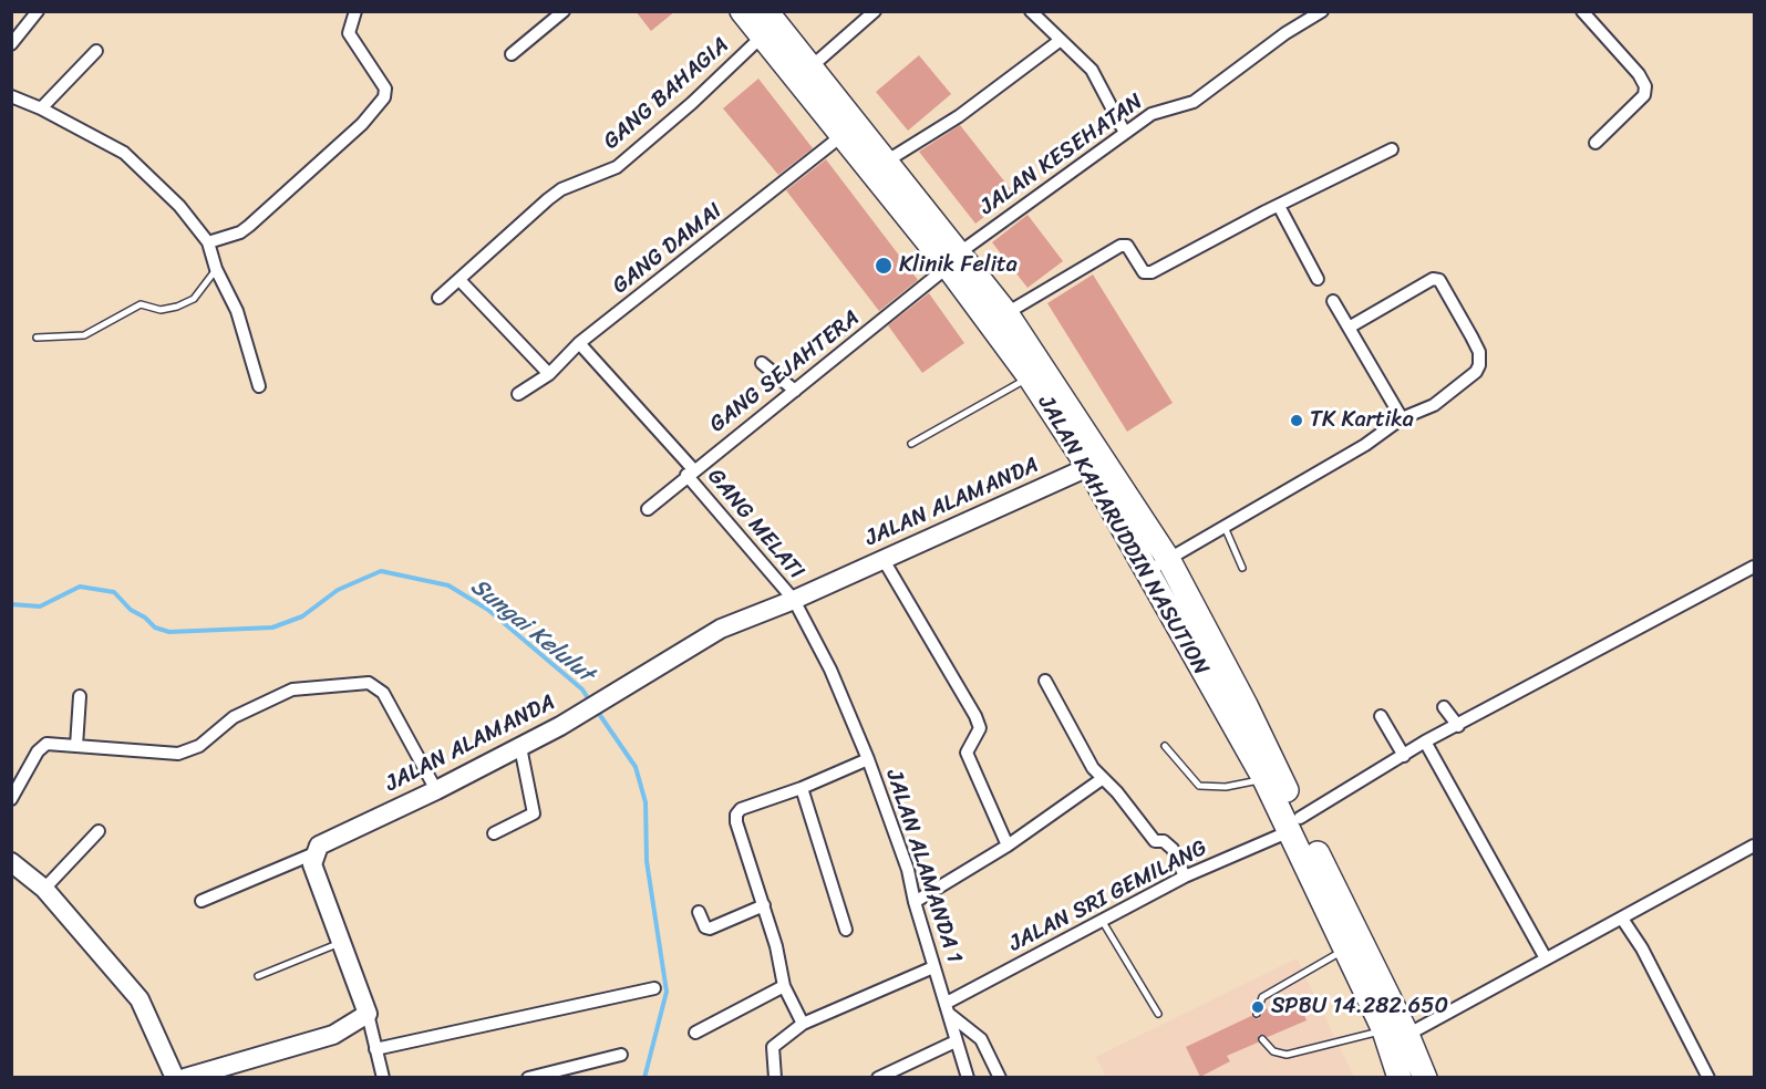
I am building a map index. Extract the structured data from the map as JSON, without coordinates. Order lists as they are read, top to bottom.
{
  "streets": {
    "highway": ["JALAN KAHARUDDIN NASUTION"],
    "street": [
      "GANG BAHAGIA",
      "JALAN KESEHATAN",
      "GANG DAMAI",
      "GANG SEJAHTERA",
      "JALAN ALAMANDA",
      "GANG MELATI",
      "JALAN ALAMANDA 1",
      "JALAN SRI GEMILANG"
    ]
  },
  "crossings": [
    ["GANG BAHAGIA", "JALAN KAHARUDDIN NASUTION"],
    ["JALAN KESEHATAN", "GANG SEJAHTERA"],
    ["JALAN KESEHATAN", "JALAN KAHARUDDIN NASUTION"],
    ["GANG DAMAI", "GANG MELATI"],
    ["GANG DAMAI", "JALAN KAHARUDDIN NASUTION"],
    ["GANG SEJAHTERA", "GANG MELATI"],
    ["GANG SEJAHTERA", "JALAN KAHARUDDIN NASUTION"],
    ["JALAN ALAMANDA", "GANG MELATI"],
    ["JALAN ALAMANDA", "JALAN KAHARUDDIN NASUTION"],
    ["JALAN ALAMANDA", "JALAN ALAMANDA 1"],
    ["GANG MELATI", "JALAN ALAMANDA 1"],
    ["JALAN KAHARUDDIN NASUTION", "JALAN SRI GEMILANG"],
    ["JALAN ALAMANDA 1", "JALAN SRI GEMILANG"]
  ],
  "water": ["Sungai Kelulut"],
  "places": ["Klinik Felita", "TK Kartika", "SPBU 14.282.650"]
}
